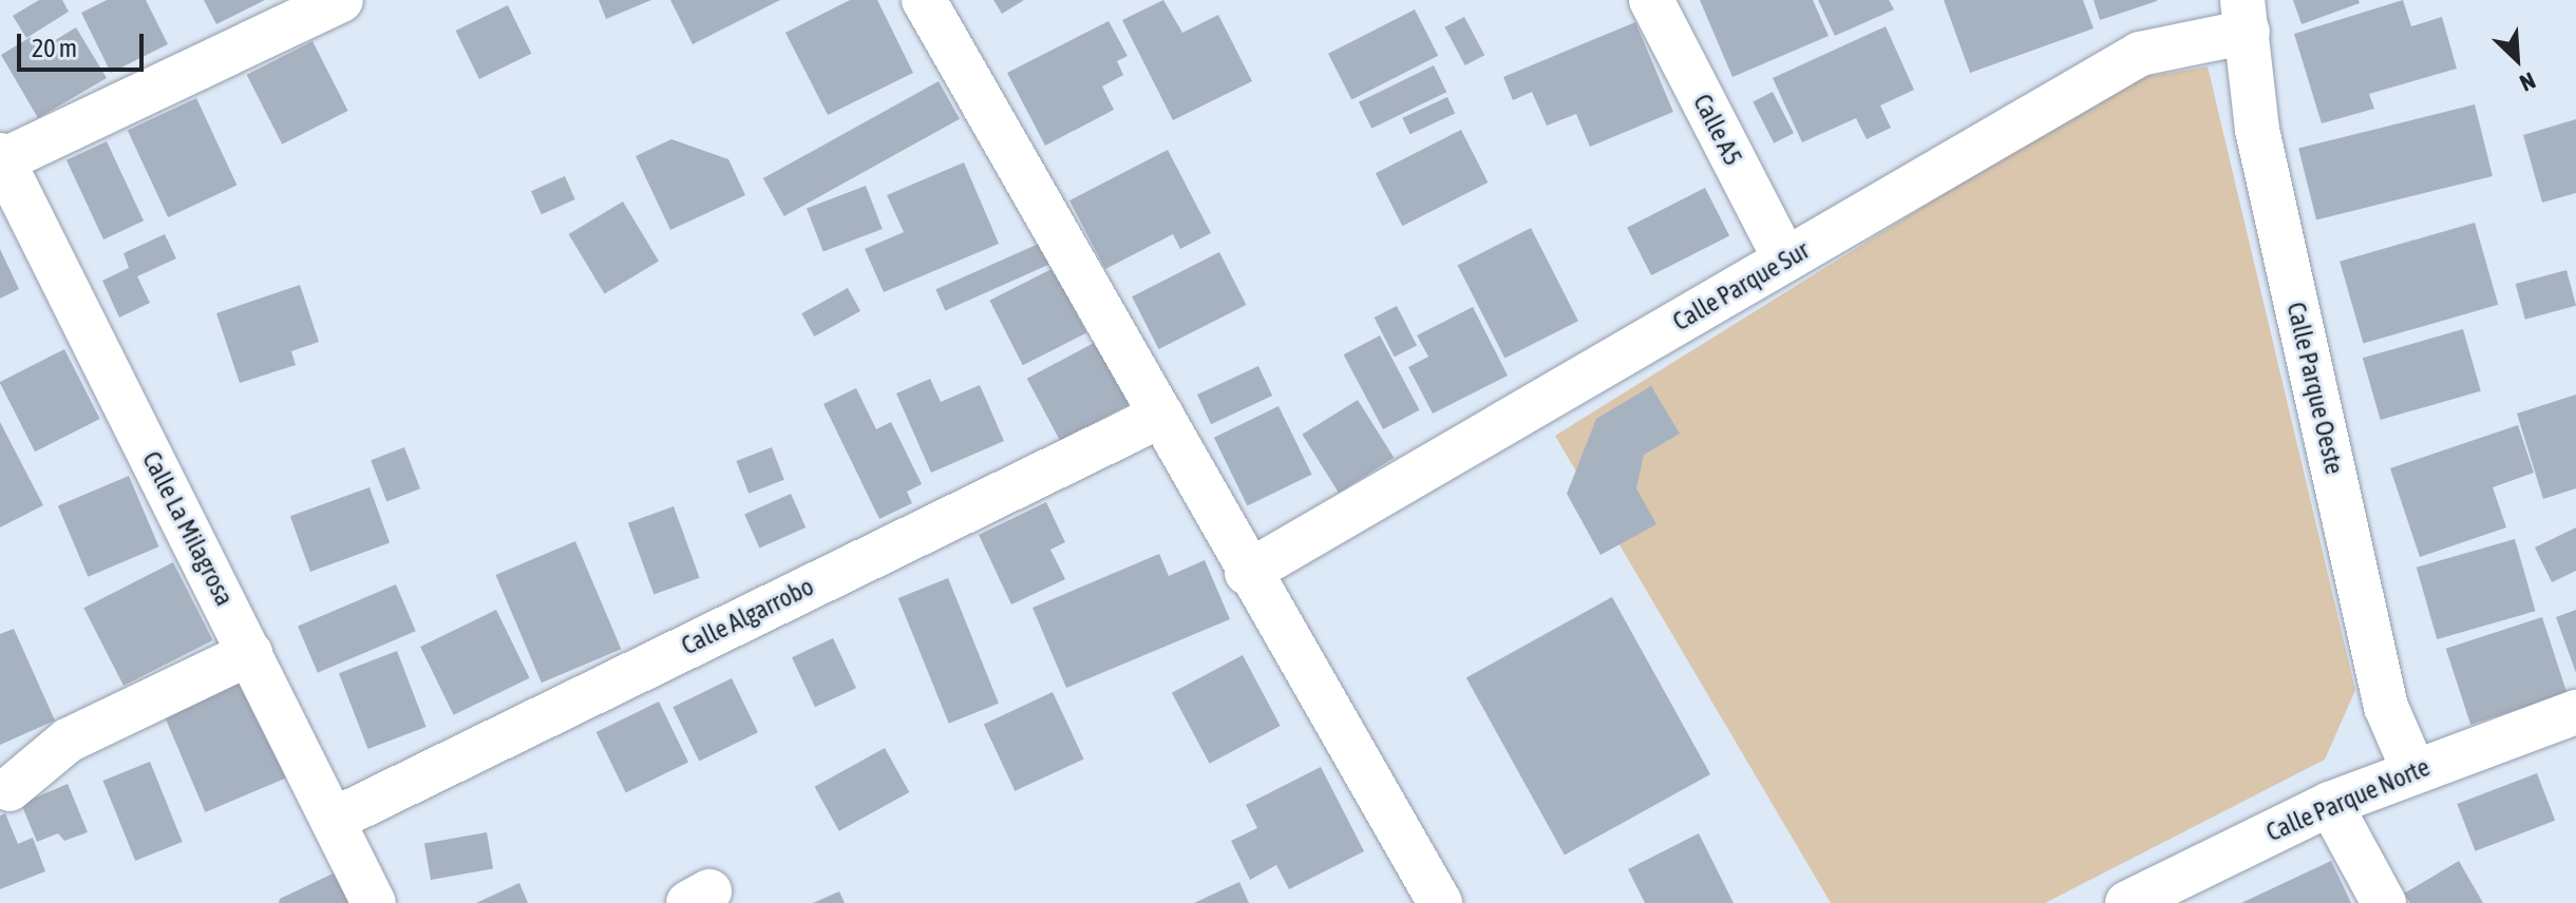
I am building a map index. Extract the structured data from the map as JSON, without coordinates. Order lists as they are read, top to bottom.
{
  "streets": {
    "street": [
      "Calle A5",
      "Calle Parque Sur",
      "Calle Parque Oeste",
      "Calle La Milagrosa",
      "Calle Algarrobo",
      "Calle Parque Norte"
    ]
  },
  "crossings": [
    ["Calle A5", "Calle Parque Sur"],
    ["Calle Parque Sur", "Calle Parque Oeste"],
    ["Calle Parque Oeste", "Calle Parque Norte"],
    ["Calle La Milagrosa", "Calle Algarrobo"]
  ],
  "scale_bar": "20 m",
  "north": "bottom right"
}
